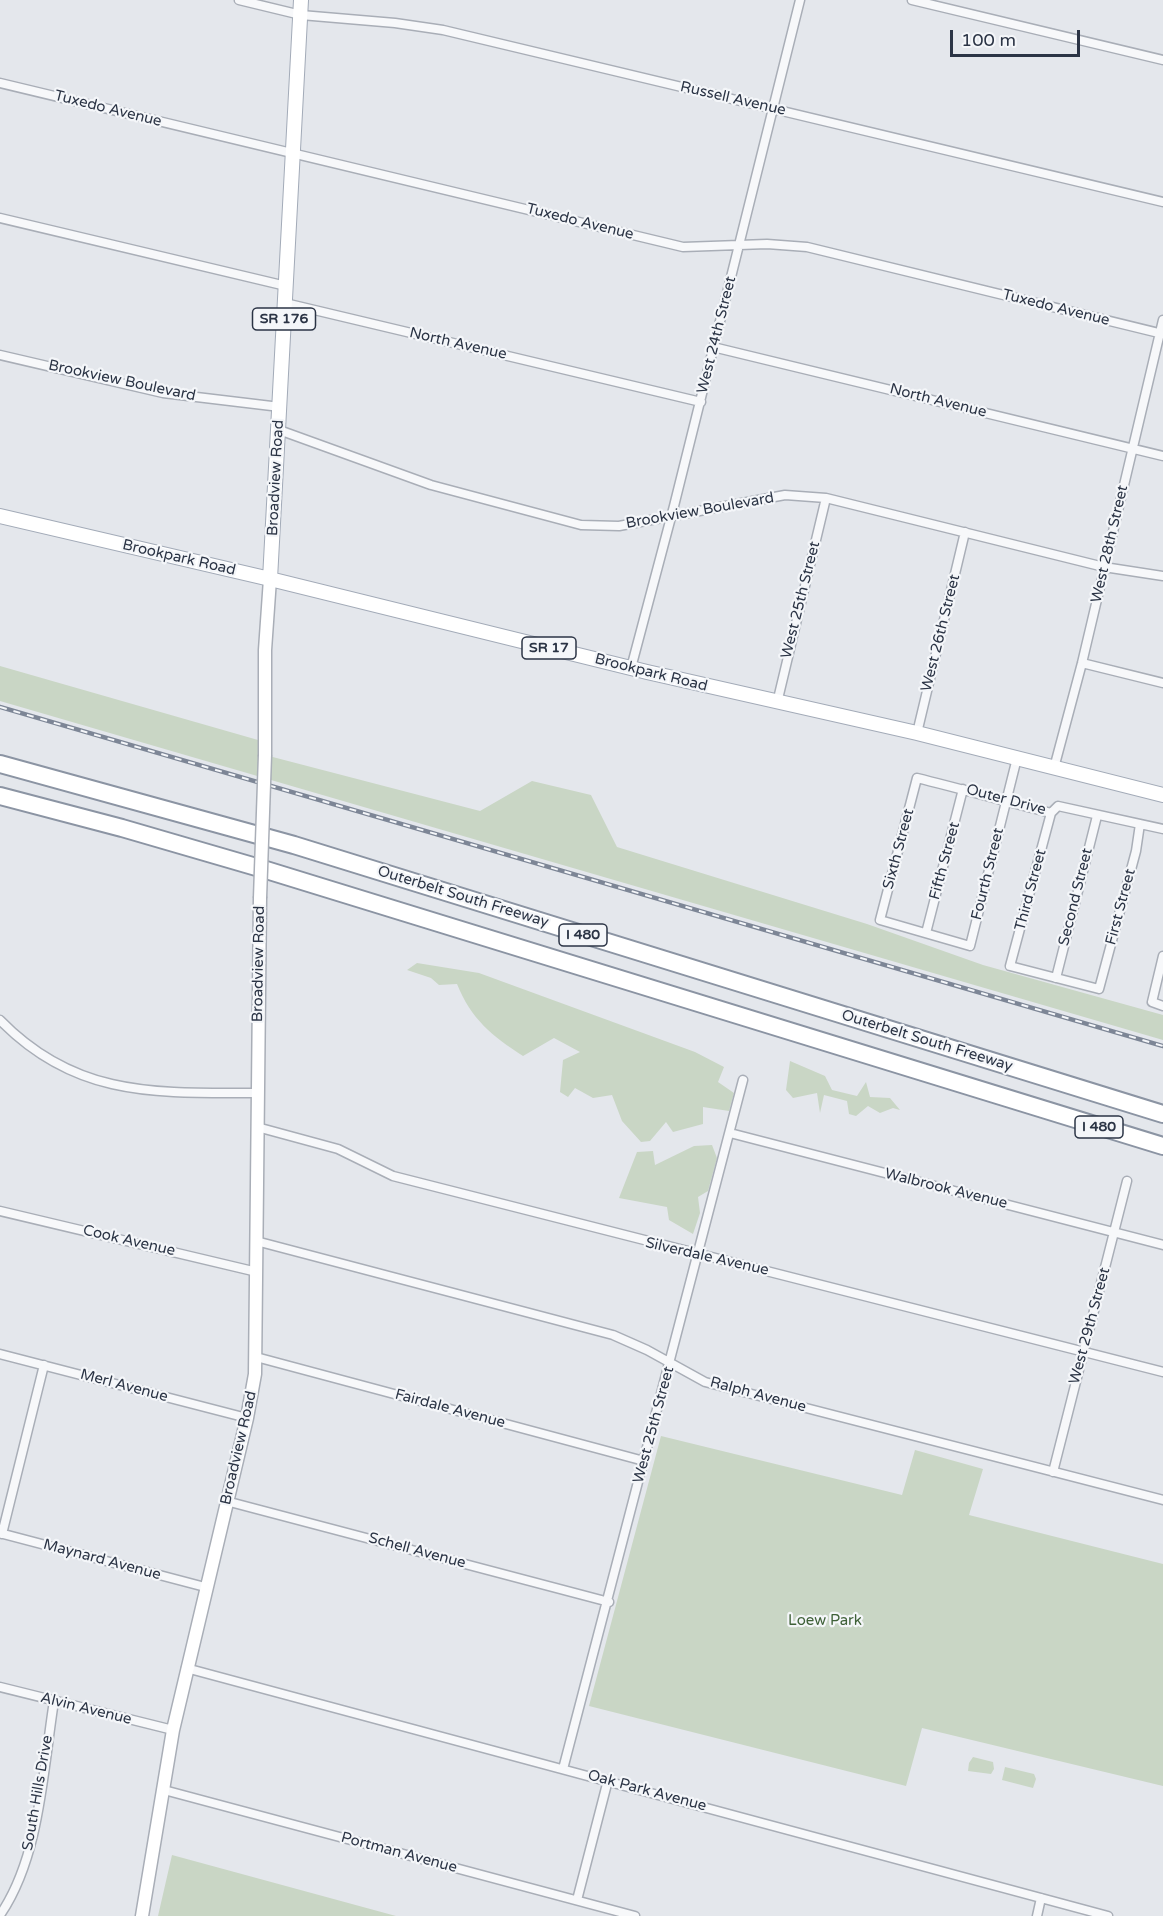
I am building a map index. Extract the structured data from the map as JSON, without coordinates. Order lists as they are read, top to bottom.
{
  "streets": {
    "highway": ["Outerbelt South Freeway", "I 480"],
    "main road": [
      "SR 176",
      "Broadview Road",
      "Brookpark Road",
      "SR 17"
    ],
    "street": [
      "Russell Avenue",
      "Tuxedo Avenue",
      "West 24th Street",
      "North Avenue",
      "Brookview Boulevard",
      "West 28th Street",
      "West 25th Street",
      "West 26th Street",
      "Outer Drive",
      "Sixth Street",
      "Fifth Street",
      "Fourth Street",
      "Third Street",
      "Second Street",
      "First Street",
      "Walbrook Avenue",
      "Cook Avenue",
      "Silverdale Avenue",
      "West 29th Street",
      "Merl Avenue",
      "Ralph Avenue",
      "Fairdale Avenue",
      "Schell Avenue",
      "Maynard Avenue",
      "Alvin Avenue",
      "Oak Park Avenue",
      "South Hills Drive",
      "Portman Avenue"
    ]
  },
  "crossings": [
    ["Russell Avenue", "West 24th Street"],
    ["Russell Avenue", "Broadview Road"],
    ["Tuxedo Avenue", "West 24th Street"],
    ["Tuxedo Avenue", "Broadview Road"],
    ["Tuxedo Avenue", "West 28th Street"],
    ["West 24th Street", "North Avenue"],
    ["West 24th Street", "Brookview Boulevard"],
    ["West 24th Street", "Brookpark Road"],
    ["North Avenue", "Broadview Road"],
    ["North Avenue", "West 28th Street"],
    ["Brookview Boulevard", "Broadview Road"],
    ["Brookview Boulevard", "West 28th Street"],
    ["Brookview Boulevard", "West 25th Street"],
    ["Brookview Boulevard", "West 26th Street"],
    ["Broadview Road", "Brookpark Road"],
    ["Broadview Road", "Cook Avenue"],
    ["Broadview Road", "Silverdale Avenue"],
    ["Broadview Road", "Merl Avenue"],
    ["Broadview Road", "Ralph Avenue"],
    ["Broadview Road", "Fairdale Avenue"],
    ["Broadview Road", "Schell Avenue"],
    ["Broadview Road", "Maynard Avenue"],
    ["Broadview Road", "Alvin Avenue"],
    ["Broadview Road", "Oak Park Avenue"],
    ["Broadview Road", "Portman Avenue"],
    ["West 28th Street", "Brookpark Road"],
    ["Brookpark Road", "West 25th Street"],
    ["Brookpark Road", "West 26th Street"],
    ["Brookpark Road", "Fourth Street"],
    ["West 25th Street", "Walbrook Avenue"],
    ["West 25th Street", "Silverdale Avenue"],
    ["West 25th Street", "Ralph Avenue"],
    ["West 25th Street", "Fairdale Avenue"],
    ["West 25th Street", "Schell Avenue"],
    ["West 25th Street", "Oak Park Avenue"],
    ["Outer Drive", "Sixth Street"],
    ["Outer Drive", "Fifth Street"],
    ["Outer Drive", "Fourth Street"],
    ["Outer Drive", "Third Street"],
    ["Outer Drive", "Second Street"],
    ["Outer Drive", "First Street"],
    ["Sixth Street", "Fifth Street"],
    ["Sixth Street", "Fourth Street"],
    ["Fifth Street", "Fourth Street"],
    ["Third Street", "Second Street"],
    ["Third Street", "First Street"],
    ["Second Street", "First Street"],
    ["Walbrook Avenue", "West 29th Street"],
    ["Silverdale Avenue", "West 29th Street"],
    ["West 29th Street", "Ralph Avenue"],
    ["Alvin Avenue", "South Hills Drive"]
  ],
  "parks": ["Loew Park"],
  "scale_bar": "100 m"
}
